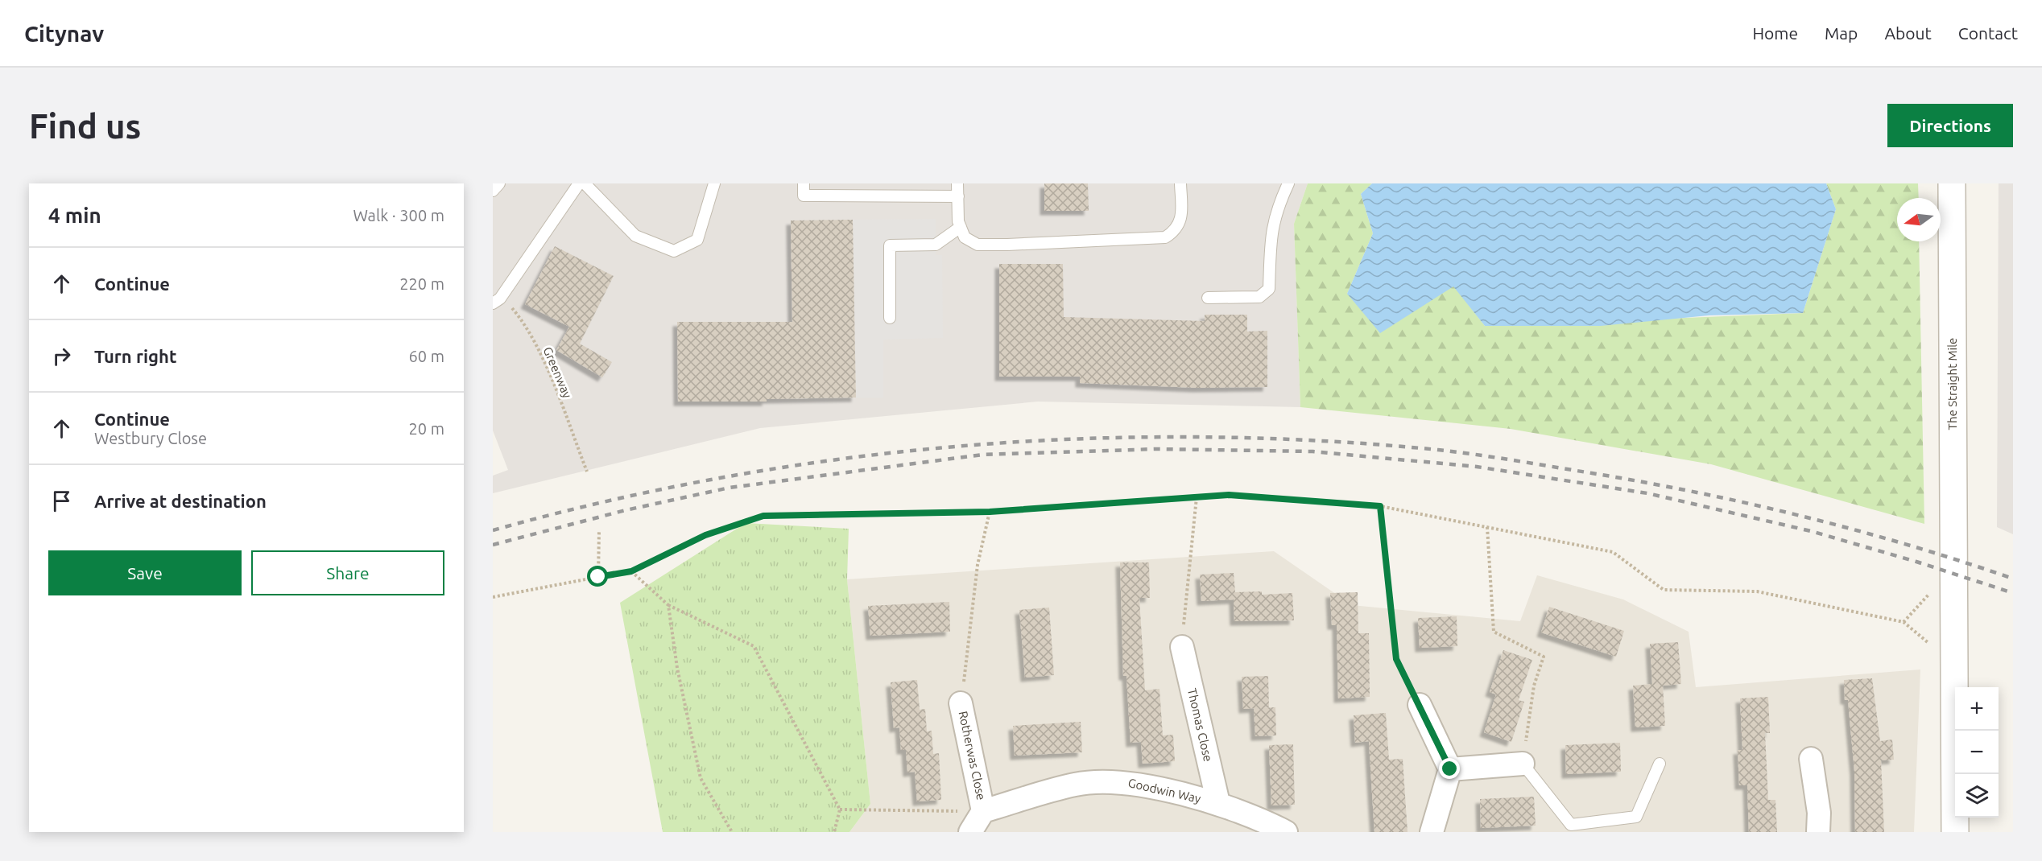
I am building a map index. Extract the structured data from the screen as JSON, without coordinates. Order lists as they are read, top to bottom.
{
  "streets": {
    "street": [
      "The Straight Mile",
      "Thomas Close",
      "Rotherwas Close",
      "Goodwin Way"
    ],
    "path": ["Greenway"]
  },
  "crossings": [
    ["Thomas Close", "Goodwin Way"],
    ["Rotherwas Close", "Goodwin Way"]
  ],
  "north": "left",
  "page": {
    "header": "Citynav",
    "nav": [
      "Home",
      "Map",
      "About",
      "Contact"
    ],
    "buttons": [
      "Directions",
      ["Save", "Share"]
    ],
    "title": "Find us",
    "heading": ["4 min", "Walk · 300 m"],
    "list": [
      ["Continue", "220 m"],
      ["Turn right", "60 m"],
      ["Continue", "Westbury Close", "20 m"],
      "Arrive at destination"
    ],
    "map_buttons": ["+", "−"]
  }
}
